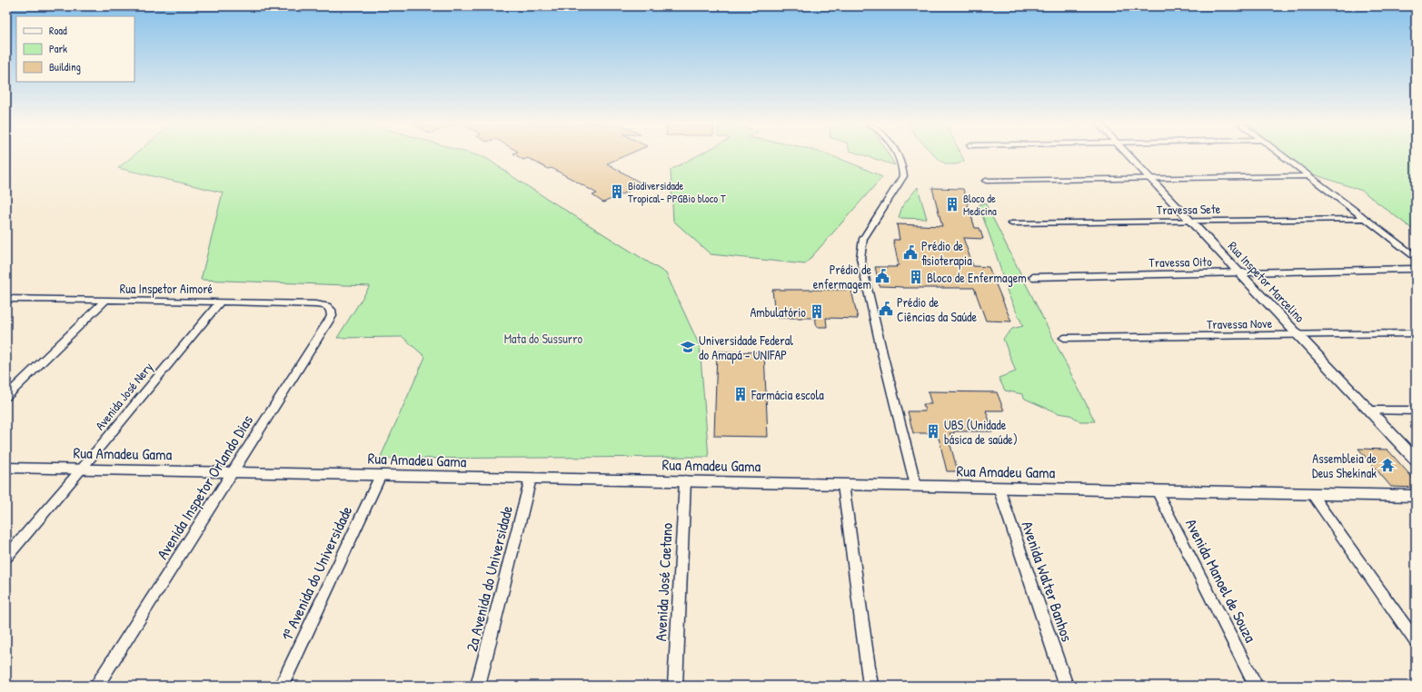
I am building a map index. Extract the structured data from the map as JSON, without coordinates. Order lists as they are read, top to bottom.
{
  "streets": {
    "street": [
      "Travessa Sete",
      "Travessa Oito",
      "Rua Inspetor Marcelino",
      "Rua Inspetor Aimoré",
      "Travessa Nove",
      "Avenida José Nery",
      "Rua Amadeu Gama",
      "Avenida Inspetor Orlando Dias",
      "1ª Avenida do Universidade",
      "2a Avenida do Universidade",
      "Avenida Manoel de Souza",
      "Avenida Walter Banhos",
      "Avenida José Caetano"
    ]
  },
  "crossings": [
    ["Travessa Sete", "Rua Inspetor Marcelino"],
    ["Travessa Oito", "Rua Inspetor Marcelino"],
    ["Rua Inspetor Marcelino", "Travessa Nove"],
    ["Rua Inspetor Aimoré", "Avenida José Nery"],
    ["Rua Inspetor Aimoré", "Avenida Inspetor Orlando Dias"],
    ["Avenida José Nery", "Rua Amadeu Gama"],
    ["Rua Amadeu Gama", "Avenida Inspetor Orlando Dias"],
    ["Rua Amadeu Gama", "1ª Avenida do Universidade"],
    ["Rua Amadeu Gama", "2a Avenida do Universidade"],
    ["Rua Amadeu Gama", "Avenida Manoel de Souza"],
    ["Rua Amadeu Gama", "Avenida Walter Banhos"],
    ["Rua Amadeu Gama", "Avenida José Caetano"]
  ],
  "parks": ["Mata do Sussurro"],
  "places": {
    "building": [
      "Biodiversidade Tropical- PPGBio bloco T",
      "Bloco de Medicina",
      "Bloco de Enfermagem",
      "Ambulatório",
      "Farmácia escola",
      "UBS (Unidade básica de saúde)"
    ],
    "public building": ["Prédio de fisioterapia", "Prédio de enfermagem", "Prédio de Ciências da Saúde"],
    "school or university": ["Universidade Federal do Amapá - UNIFAP"],
    "temple": ["Assembleia de Deus Shekinak"]
  },
  "legend": ["Road", "Park", "Building"]
}
